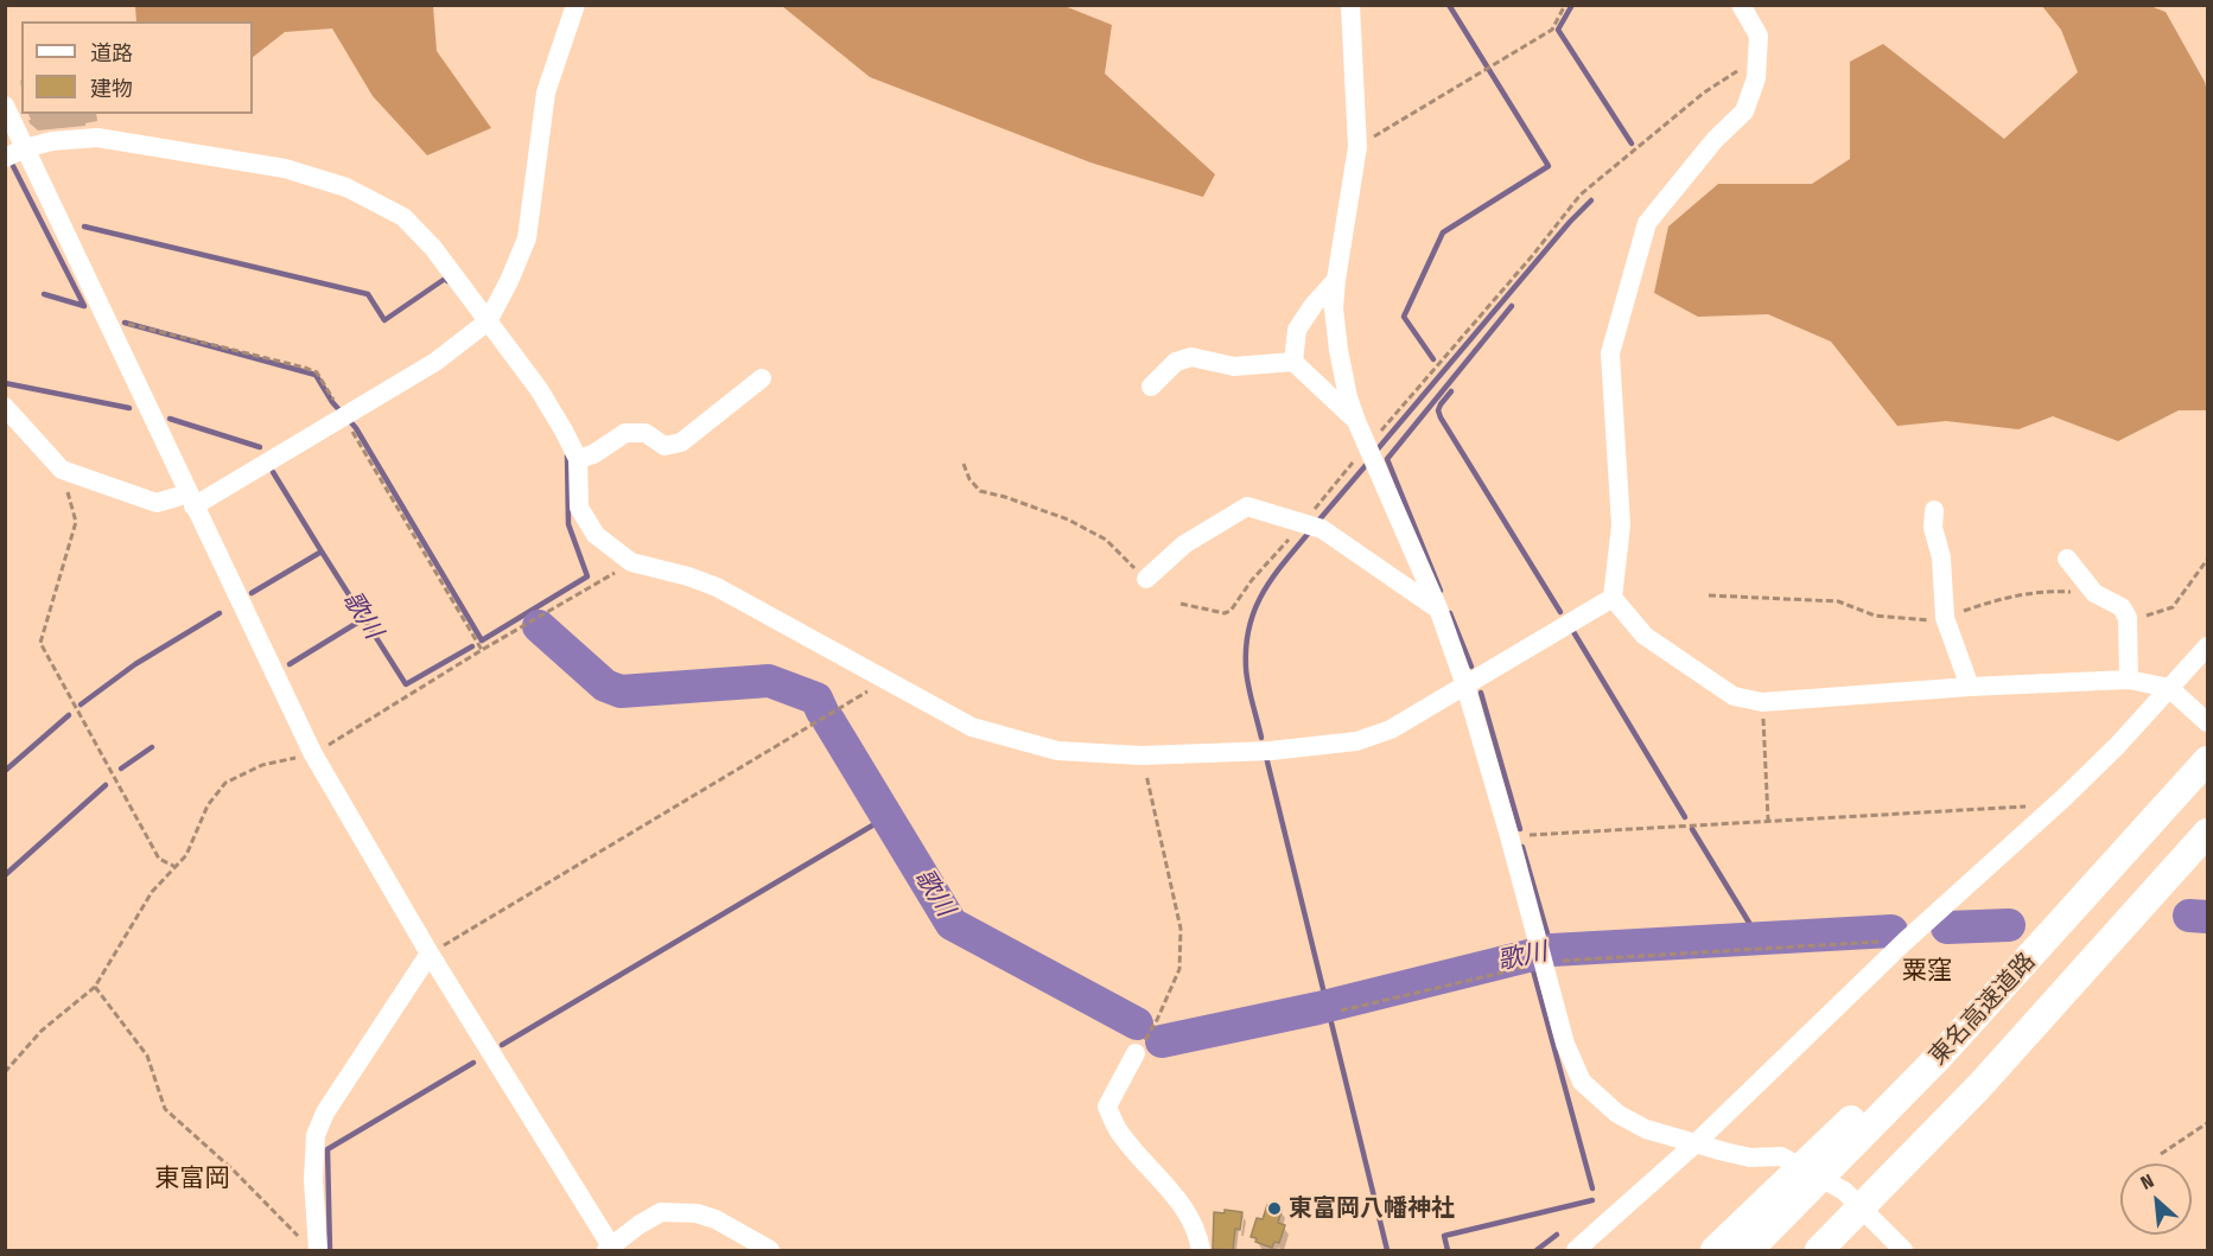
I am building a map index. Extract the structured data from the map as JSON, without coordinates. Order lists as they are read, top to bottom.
{
  "streets": {
    "highway": ["東名高速道路"]
  },
  "districts": ["粟窪", "東富岡"],
  "water": ["歌川"],
  "places": ["東富岡八幡神社"],
  "legend": ["道路", "建物"],
  "north": "top left"
}
